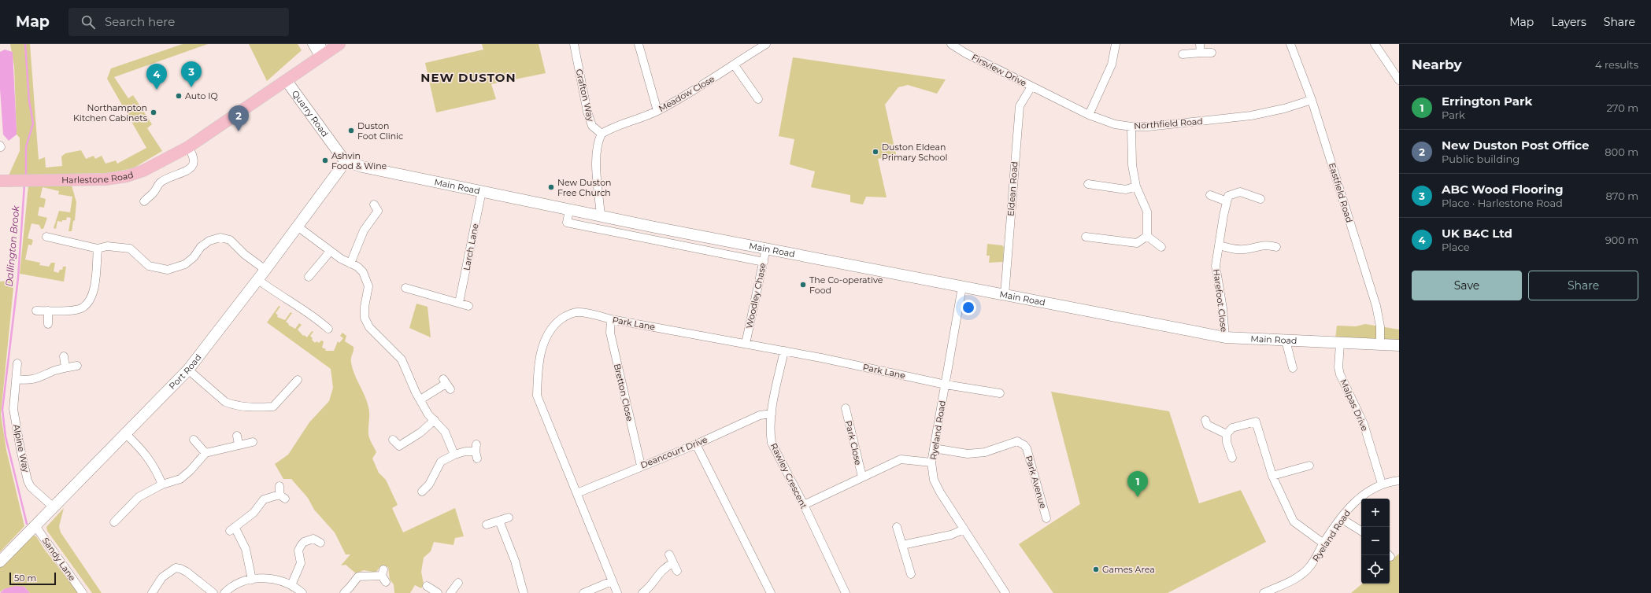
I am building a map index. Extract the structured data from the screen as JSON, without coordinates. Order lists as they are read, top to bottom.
{
  "streets": {
    "main road": ["Harlestone Road"],
    "street": [
      "Firsview Drive",
      "Meadow Close",
      "Grafton Way",
      "Quarry Road",
      "Northfield Road",
      "Main Road",
      "Eldean Road",
      "Eastfield Road",
      "Larch Lane",
      "Woodley Chase",
      "Harefoot Close",
      "Park Lane",
      "Port Road",
      "Bretton Close",
      "Malpas Drive",
      "Ryeland Road",
      "Park Close",
      "Alpine Way",
      "Deancourt Drive",
      "Rawley Crescent",
      "Park Avenue",
      "Sandy Lane"
    ]
  },
  "crossings": [
    ["Firsview Drive", "Northfield Road"],
    ["Firsview Drive", "Eldean Road"],
    ["Meadow Close", "Grafton Way"],
    ["Quarry Road", "Harlestone Road"],
    ["Quarry Road", "Main Road"],
    ["Quarry Road", "Port Road"],
    ["Northfield Road", "Eldean Road"],
    ["Northfield Road", "Eastfield Road"],
    ["Main Road", "Eldean Road"],
    ["Main Road", "Eastfield Road"],
    ["Main Road", "Larch Lane"],
    ["Main Road", "Woodley Chase"],
    ["Main Road", "Harefoot Close"],
    ["Main Road", "Port Road"],
    ["Main Road", "Malpas Drive"],
    ["Main Road", "Ryeland Road"],
    ["Woodley Chase", "Park Lane"],
    ["Park Lane", "Bretton Close"],
    ["Park Lane", "Ryeland Road"],
    ["Park Lane", "Deancourt Drive"],
    ["Park Lane", "Rawley Crescent"],
    ["Port Road", "Alpine Way"],
    ["Port Road", "Sandy Lane"],
    ["Bretton Close", "Deancourt Drive"],
    ["Malpas Drive", "Ryeland Road"],
    ["Ryeland Road", "Park Avenue"],
    ["Deancourt Drive", "Rawley Crescent"]
  ],
  "districts": ["NEW DUSTON"],
  "water": ["Dallington Brook"],
  "places": [
    "Auto IQ",
    "Northampton Kitchen Cabinets",
    "Duston Foot Clinic",
    "Duston Eldean Primary School",
    "Ashvin Food & Wine",
    "New Duston Free Church",
    "The Co-operative Food",
    "Games Area"
  ],
  "scale_bar": "50 m",
  "page": {
    "header": "Map",
    "search": "Search here",
    "nav": ["Map", "Layers", "Share"],
    "heading": ["Nearby", "4 results"],
    "pins": [
      "3",
      "4",
      "2",
      "1"
    ],
    "list": [
      {
        "mark": "1",
        "name": "Errington Park",
        "note": "Park",
        "value": "270 m"
      },
      {
        "mark": "2",
        "name": "New Duston Post Office",
        "note": "Public building",
        "value": "800 m"
      },
      {
        "mark": "3",
        "name": "ABC Wood Flooring",
        "note": "Place · Harlestone Road",
        "value": "870 m"
      },
      {
        "mark": "4",
        "name": "UK B4C Ltd",
        "note": "Place",
        "value": "900 m"
      }
    ],
    "buttons": ["Save", "Share"],
    "map_buttons": ["+", "−"],
    "scale": "50 m"
  }
}
